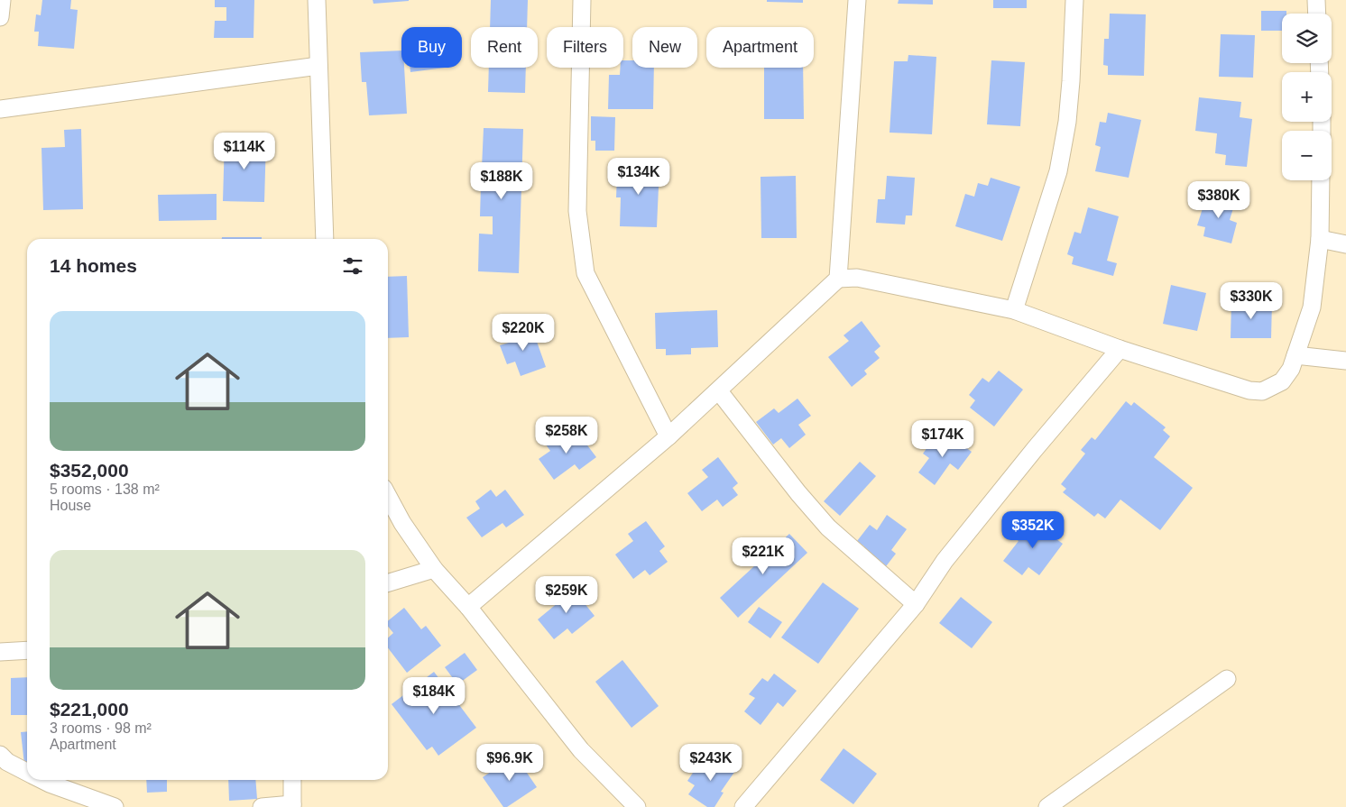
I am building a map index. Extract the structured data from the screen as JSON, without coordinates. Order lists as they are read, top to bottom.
{
  "page": {
    "map_buttons": ["+", "−"],
    "chip": [
      "Buy",
      "Rent",
      "Filters",
      "New",
      "Apartment"
    ],
    "price": [
      "$114K",
      "$134K",
      "$188K",
      "$380K",
      "$330K",
      "$220K",
      "$258K",
      "$174K",
      "$352K",
      "$221K",
      "$259K",
      "$184K",
      "$96.9K",
      "$243K"
    ],
    "heading": "14 homes",
    "list": [
      {
        "name": "$352,000",
        "note": "5 rooms · 138 m² · House"
      },
      {
        "name": "$221,000",
        "note": "3 rooms · 98 m² · Apartment"
      }
    ]
  }
}
